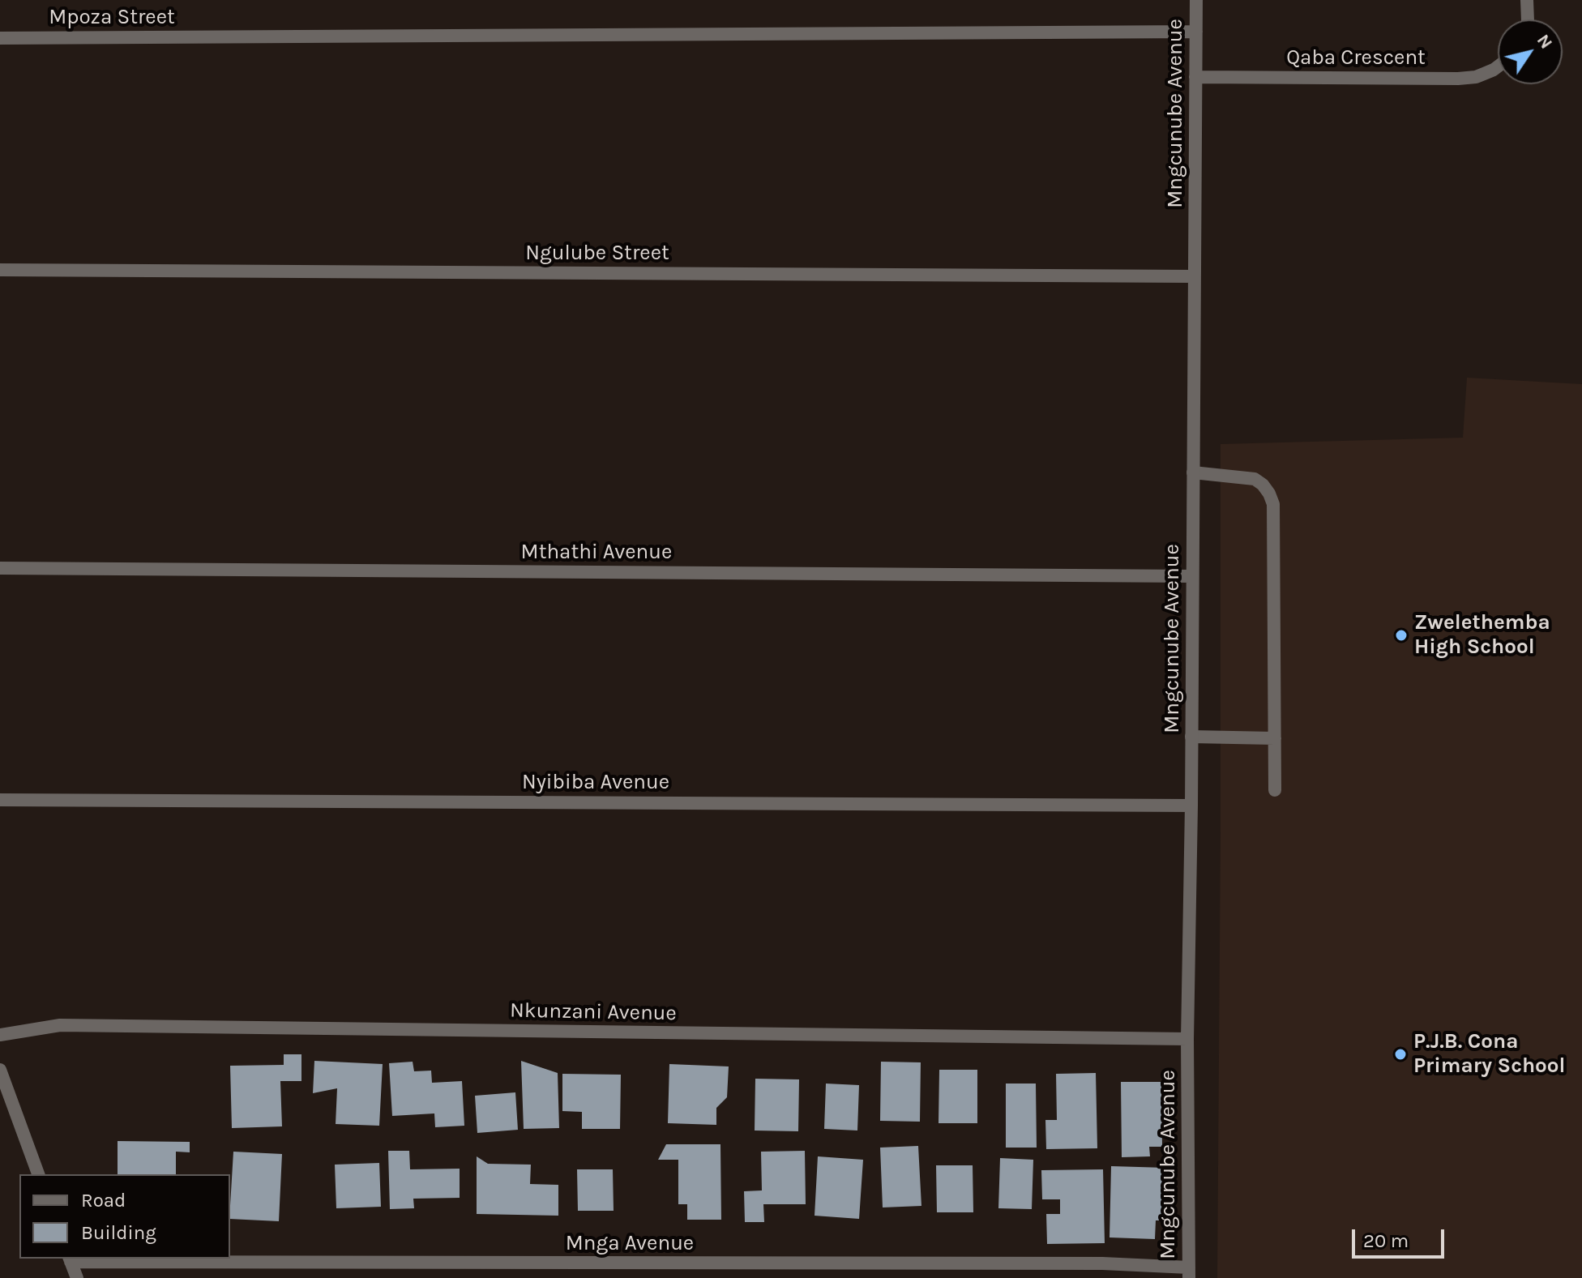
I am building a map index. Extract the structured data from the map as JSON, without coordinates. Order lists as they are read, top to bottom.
{
  "streets": {
    "street": [
      "Mpoza Street",
      "Qaba Crescent",
      "Mngcunube Avenue",
      "Ngulube Street",
      "Mthathi Avenue",
      "Nyibiba Avenue",
      "Nkunzani Avenue",
      "Mnga Avenue"
    ]
  },
  "crossings": [
    ["Mpoza Street", "Mngcunube Avenue"],
    ["Qaba Crescent", "Mngcunube Avenue"],
    ["Mngcunube Avenue", "Ngulube Street"],
    ["Mngcunube Avenue", "Mthathi Avenue"],
    ["Mngcunube Avenue", "Nyibiba Avenue"],
    ["Mngcunube Avenue", "Nkunzani Avenue"],
    ["Mngcunube Avenue", "Mnga Avenue"]
  ],
  "places": ["Zwelethemba High School", "P.J.B. Cona Primary School"],
  "legend": ["Road", "Building"],
  "scale_bar": "20 m",
  "north": "top right"
}
